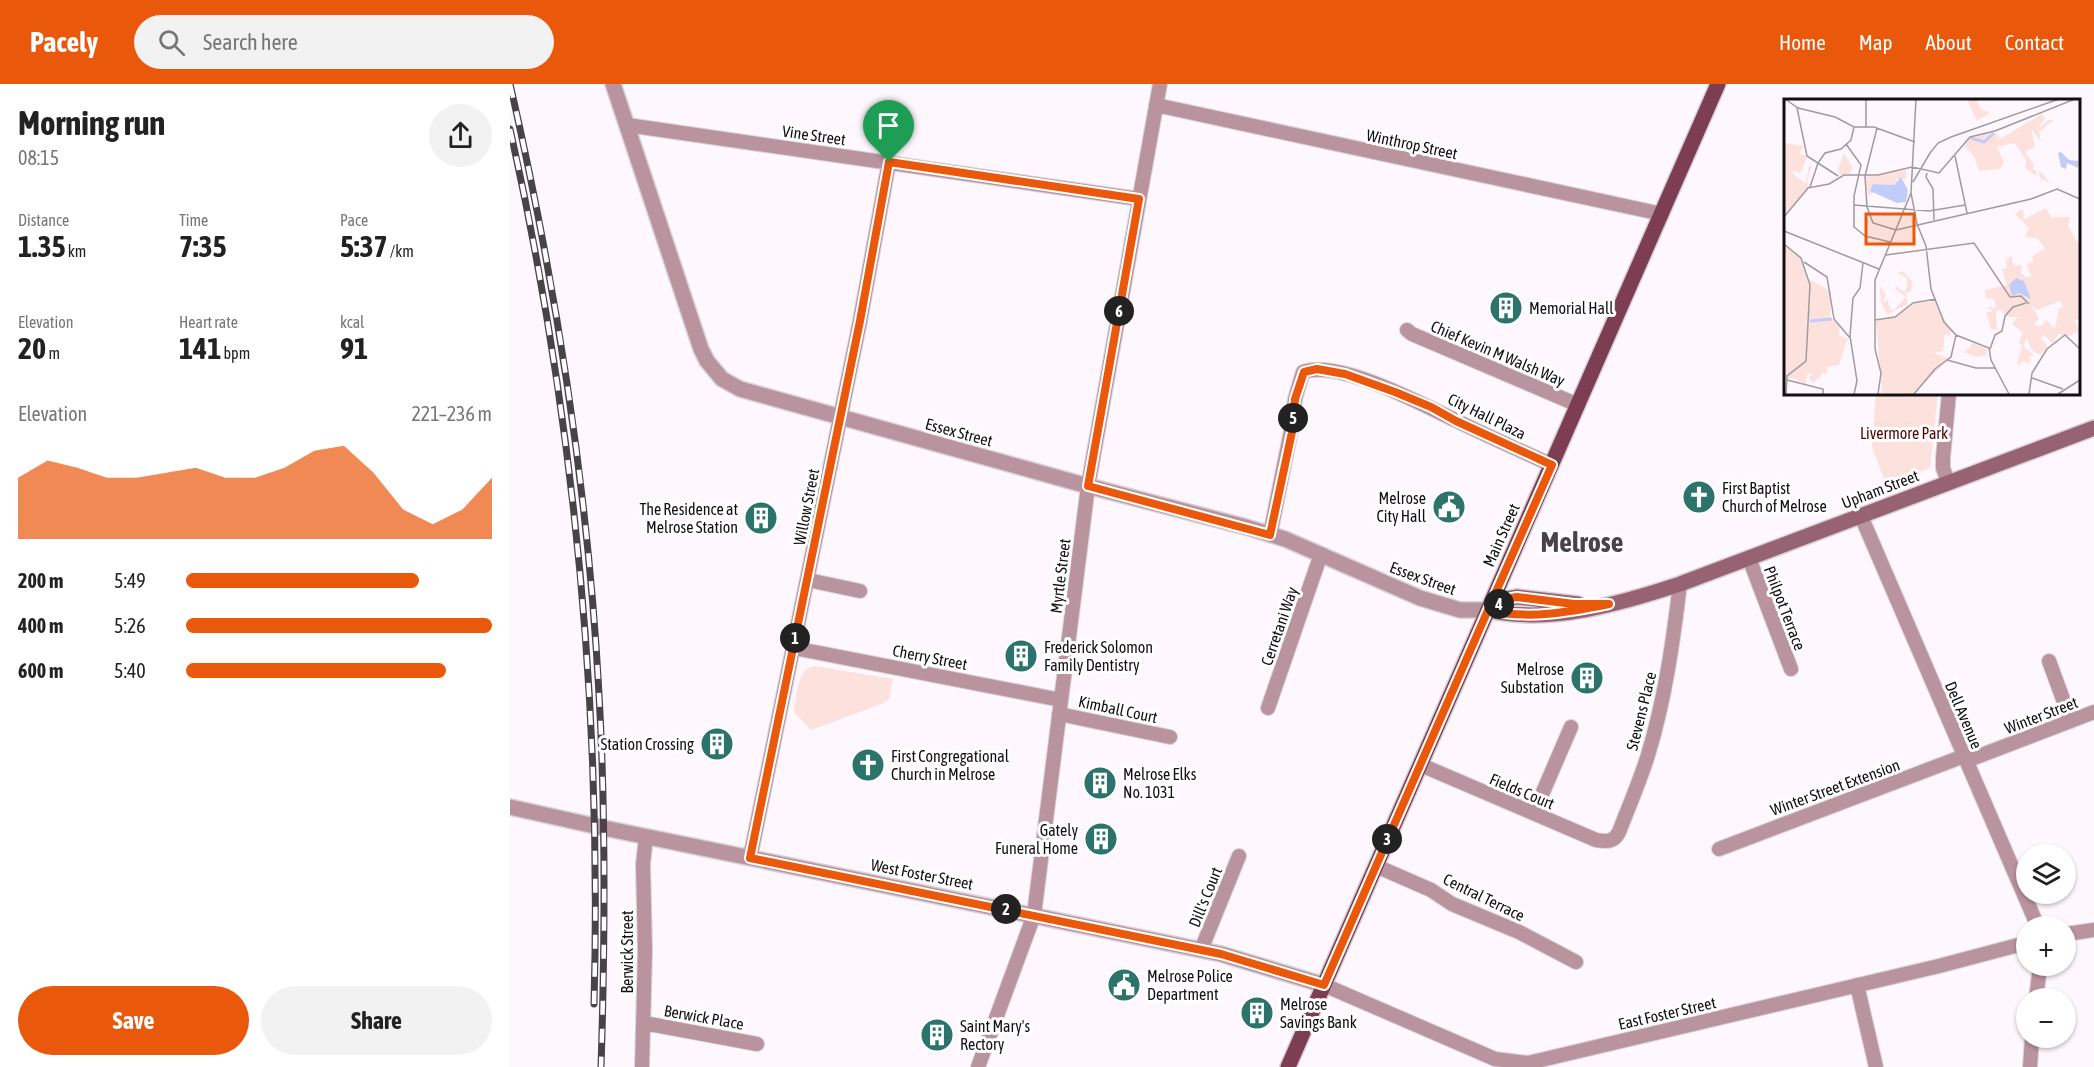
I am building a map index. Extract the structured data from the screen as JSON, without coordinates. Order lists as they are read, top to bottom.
{
  "streets": {
    "main road": ["Upham Street", "Main Street"],
    "street": [
      "Vine Street",
      "Winthrop Street",
      "Chief Kevin M Walsh Way",
      "City Hall Plaza",
      "Essex Street",
      "Willow Street",
      "Myrtle Street",
      "Philpot Terrace",
      "Cerretani Way",
      "Cherry Street",
      "Kimball Court",
      "Stevens Place",
      "Dell Avenue",
      "Winter Street",
      "Winter Street Extension",
      "Fields Court",
      "West Foster Street",
      "Dill's Court",
      "Central Terrace",
      "Berwick Street",
      "East Foster Street",
      "Berwick Place"
    ]
  },
  "crossings": [
    ["Vine Street", "Essex Street"],
    ["Vine Street", "Willow Street"],
    ["Vine Street", "Myrtle Street"],
    ["Winthrop Street", "Main Street"],
    ["Winthrop Street", "Myrtle Street"],
    ["Chief Kevin M Walsh Way", "Main Street"],
    ["City Hall Plaza", "Essex Street"],
    ["City Hall Plaza", "Main Street"],
    ["Essex Street", "Upham Street"],
    ["Essex Street", "Willow Street"],
    ["Essex Street", "Main Street"],
    ["Essex Street", "Myrtle Street"],
    ["Essex Street", "Cerretani Way"],
    ["Upham Street", "Main Street"],
    ["Upham Street", "Philpot Terrace"],
    ["Upham Street", "Stevens Place"],
    ["Upham Street", "Dell Avenue"],
    ["Willow Street", "Cherry Street"],
    ["Willow Street", "West Foster Street"],
    ["Main Street", "Fields Court"],
    ["Main Street", "West Foster Street"],
    ["Main Street", "Central Terrace"],
    ["Main Street", "East Foster Street"],
    ["Myrtle Street", "Cherry Street"],
    ["Myrtle Street", "Kimball Court"],
    ["Myrtle Street", "West Foster Street"],
    ["Cherry Street", "Kimball Court"],
    ["Stevens Place", "Fields Court"],
    ["Dell Avenue", "Winter Street"],
    ["Dell Avenue", "Winter Street Extension"],
    ["Winter Street", "Winter Street Extension"],
    ["West Foster Street", "Dill's Court"],
    ["West Foster Street", "Berwick Street"],
    ["West Foster Street", "East Foster Street"],
    ["Berwick Street", "Berwick Place"]
  ],
  "districts": ["Melrose"],
  "parks": ["Livermore Park"],
  "places": {
    "building": [
      "Memorial Hall",
      "The Residence at Melrose Station",
      "Frederick Solomon Family Dentistry",
      "Melrose Substation",
      "Station Crossing",
      "Melrose Elks No. 1031",
      "Gately Funeral Home",
      "Melrose Savings Bank",
      "Saint Mary's Rectory"
    ],
    "church": ["First Baptist Church of Melrose", "First Congregational Church in Melrose"],
    "public building": ["Melrose City Hall", "Melrose Police Department"]
  },
  "page": {
    "header": "Pacely",
    "search": "Search here",
    "nav": [
      "Home",
      "Map",
      "About",
      "Contact"
    ],
    "heading": ["Morning run", "08:15"],
    "stats": [
      ["Distance", "1.35 km"],
      ["Time", "7:35"],
      ["Pace", "5:37 /km"],
      ["Elevation", "20 m"],
      ["Heart rate", "141 bpm"],
      ["kcal", "91"]
    ],
    "pins": [
      "6",
      "5",
      "4",
      "1",
      "3",
      "2"
    ],
    "chart": ["Elevation", "221–236 m"],
    "list": [
      {
        "name": "200 m",
        "note": "5:49"
      },
      {
        "name": "400 m",
        "note": "5:26"
      },
      {
        "name": "600 m",
        "note": "5:40"
      }
    ],
    "map_buttons": ["+", "−"],
    "buttons": ["Save", "Share"]
  }
}
